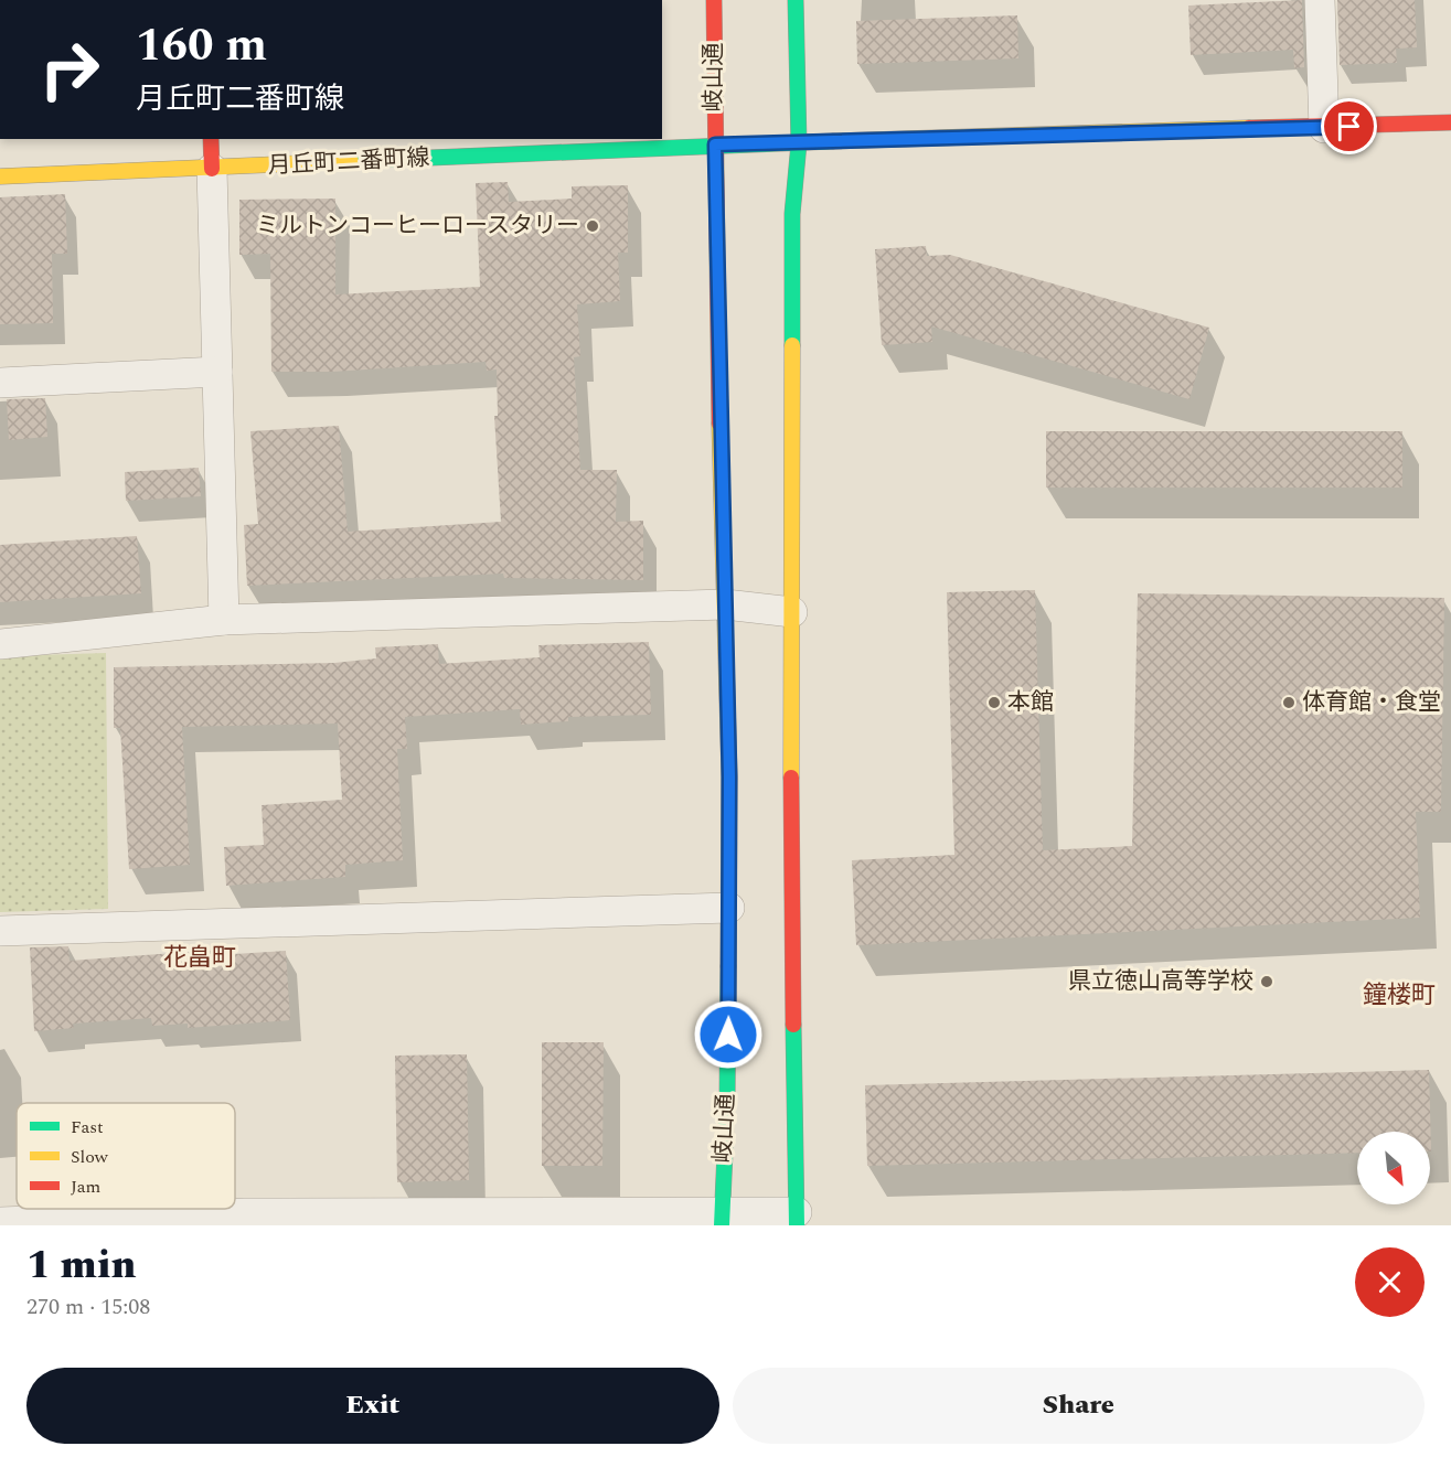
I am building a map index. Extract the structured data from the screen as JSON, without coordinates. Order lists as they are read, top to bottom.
{
  "streets": {
    "street": ["岐山通", "月丘町二番町線"]
  },
  "crossings": [
    ["岐山通", "月丘町二番町線"]
  ],
  "districts": ["花畠町", "鐘楼町"],
  "places": [
    "ミルトンコーヒーロースタリー",
    "本館",
    "体育館・食堂",
    "県立徳山高等学校"
  ],
  "legend": ["Fast", "Slow", "Jam"],
  "north": "bottom right",
  "page": {
    "turn": ["160 m", "月丘町二番町線"],
    "heading": ["1 min", "270 m · 15:08"],
    "buttons": ["Exit", "Share"]
  }
}
